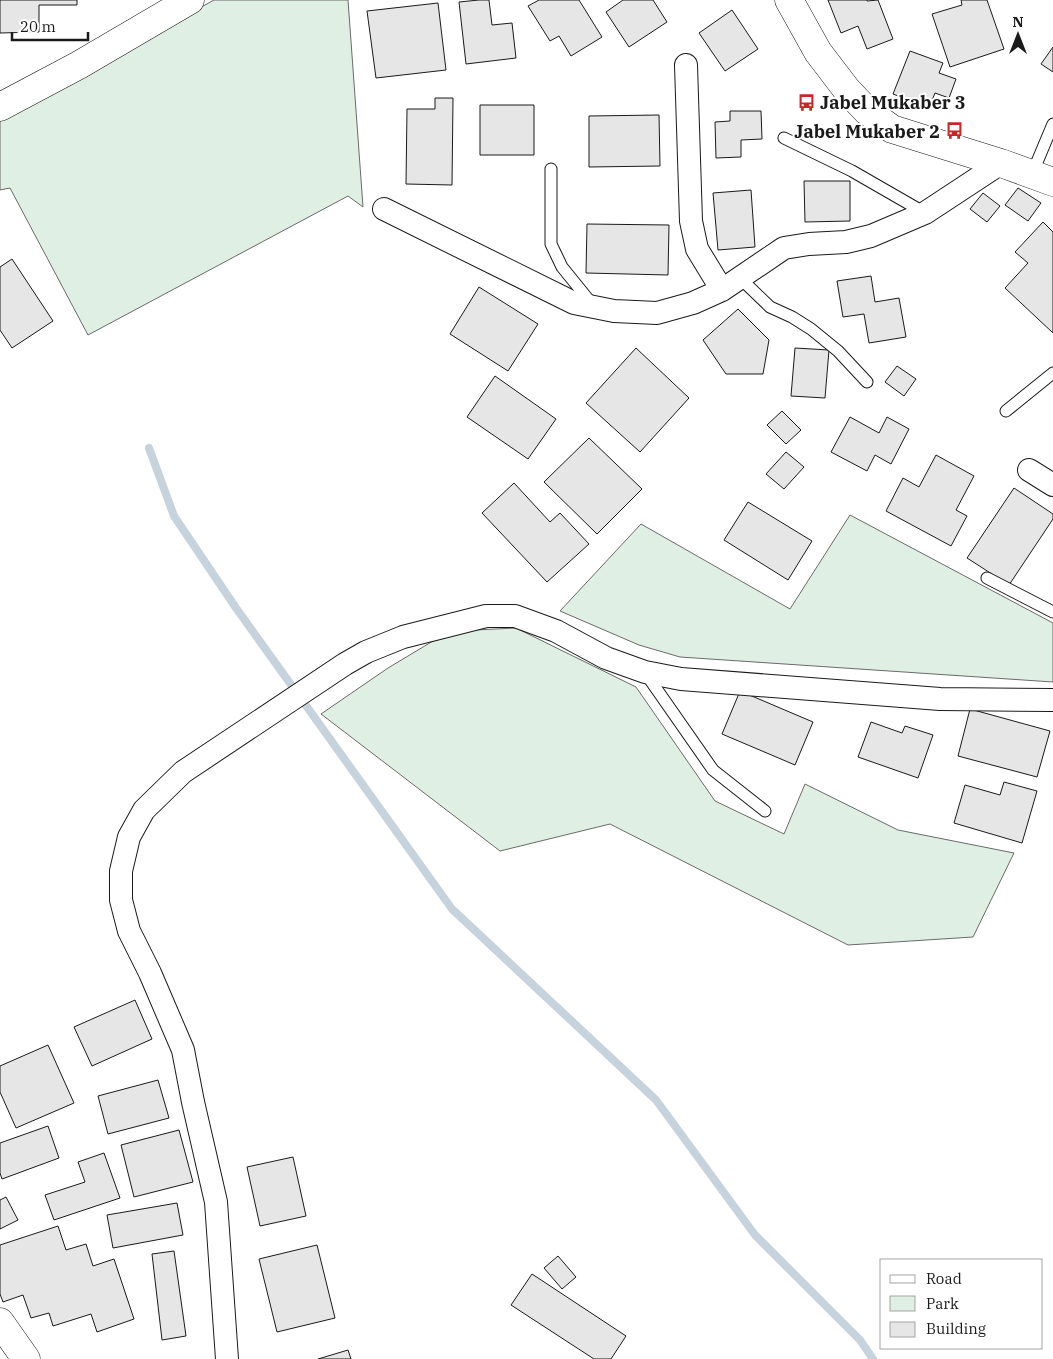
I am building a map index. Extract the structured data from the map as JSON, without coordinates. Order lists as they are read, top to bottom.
{
  "places": {
    "bus stop": ["Jabel Mukaber 3", "Jabel Mukaber 2"]
  },
  "legend": ["Road", "Park", "Building"],
  "scale_bar": "20 m",
  "north": "top"
}
